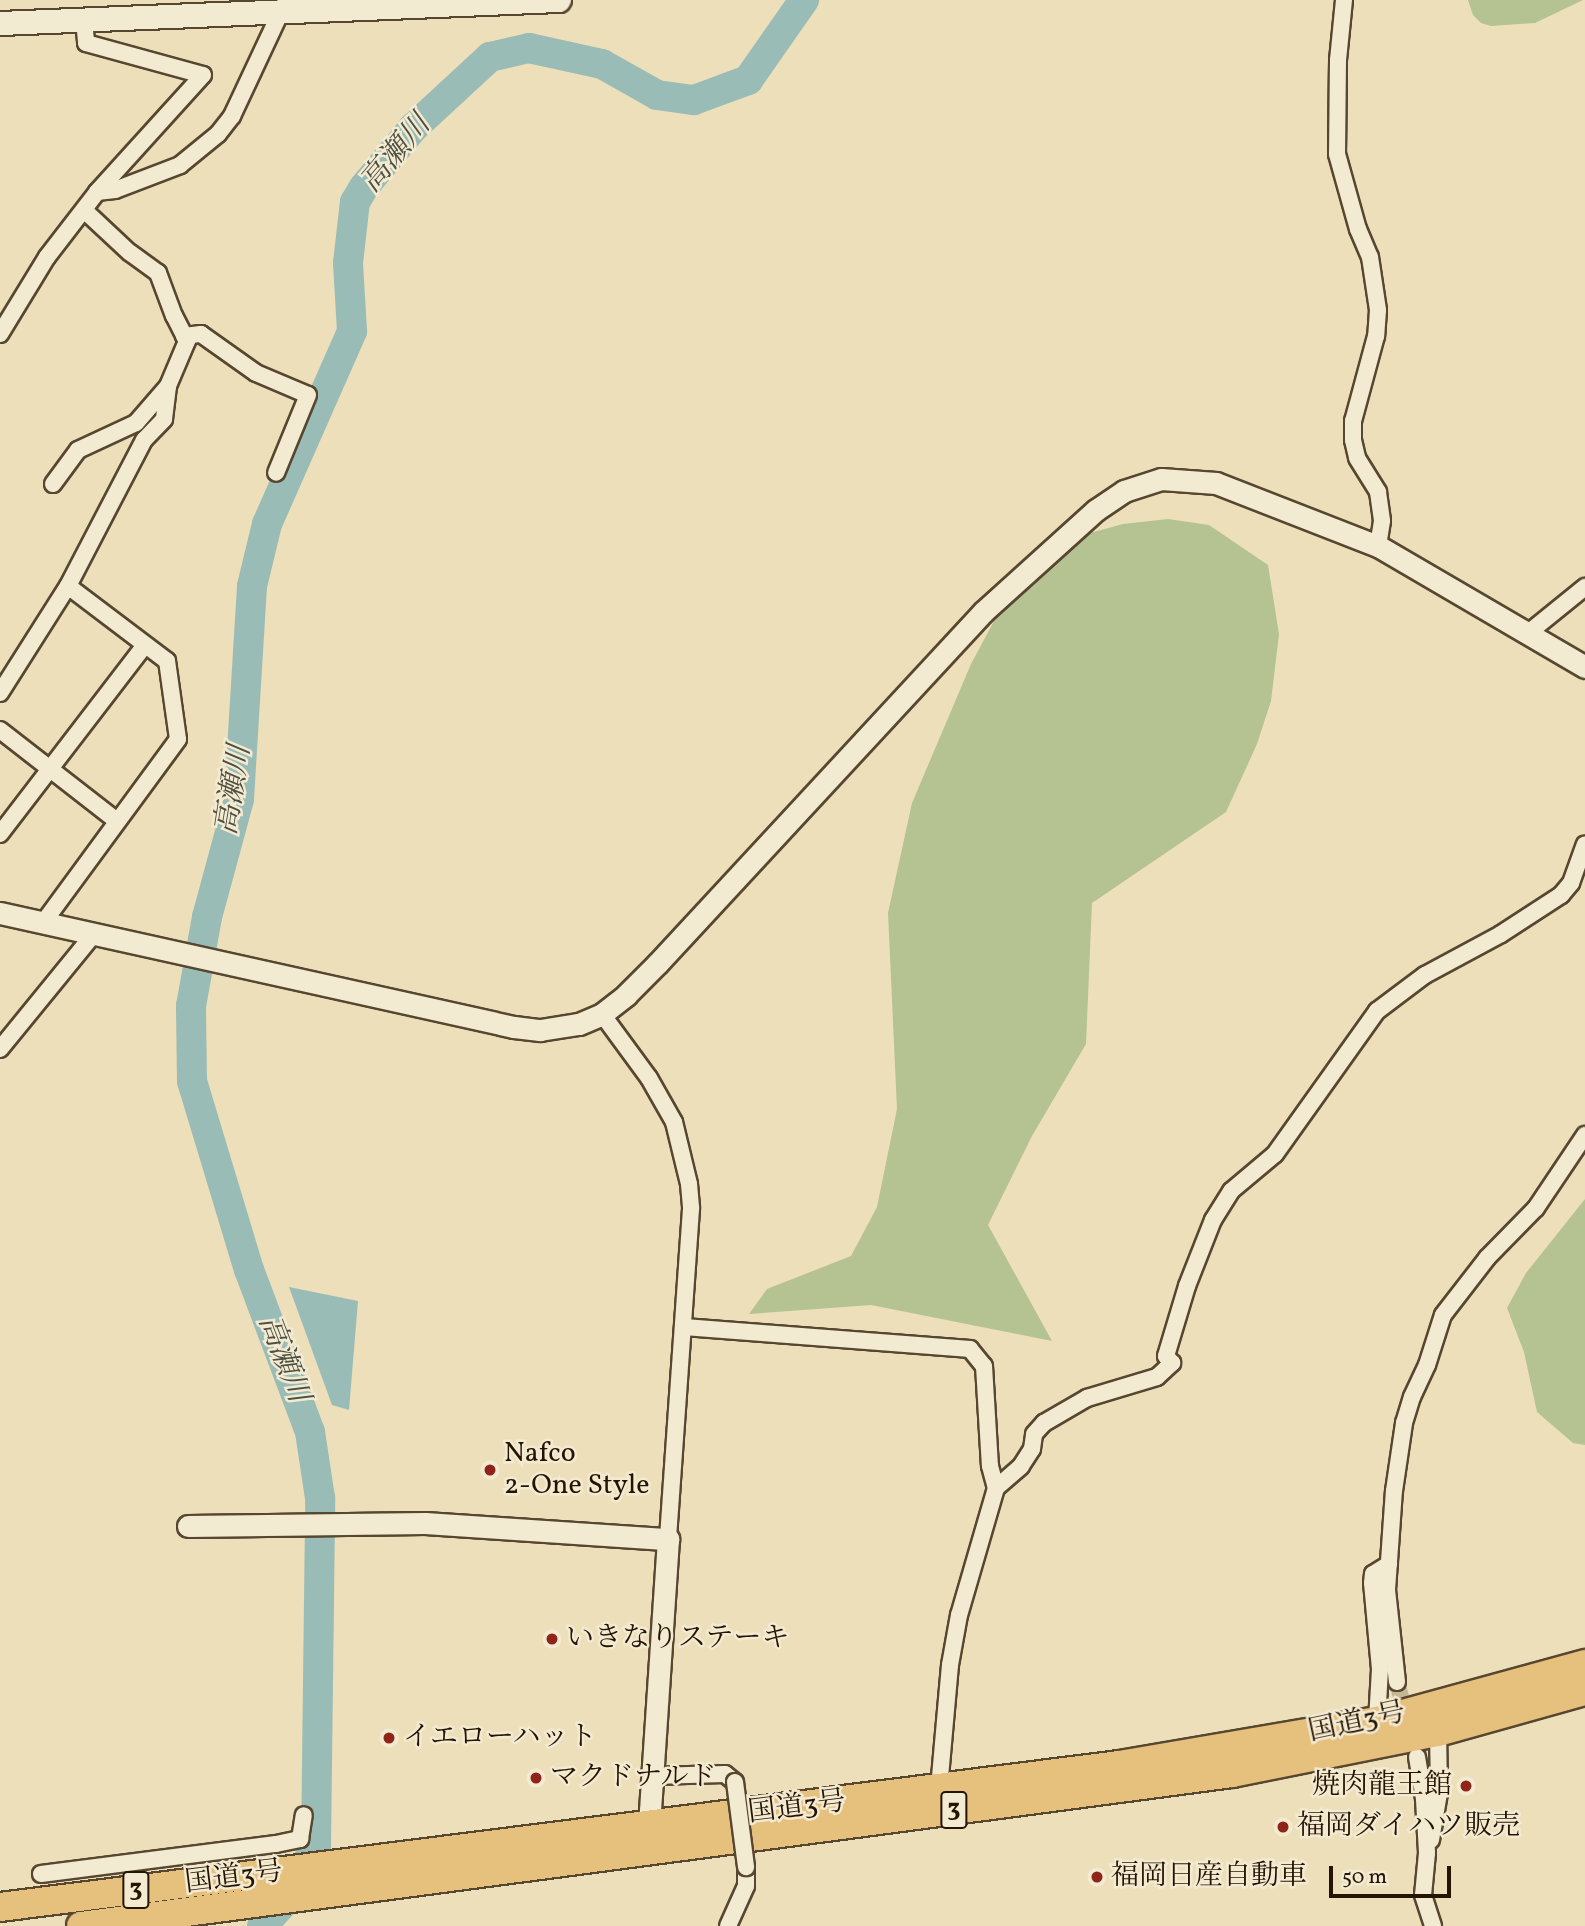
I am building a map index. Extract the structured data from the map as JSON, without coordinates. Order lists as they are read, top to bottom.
{
  "streets": {
    "highway": ["国道3号", "3"]
  },
  "water": ["高瀬川"],
  "places": [
    "Nafco 2-One Style",
    "いきなりステーキ",
    "イエローハット",
    "マクドナルド",
    "焼肉龍王館",
    "福岡ダイハツ販売",
    "福岡日産自動車"
  ],
  "scale_bar": "50 m"
}
